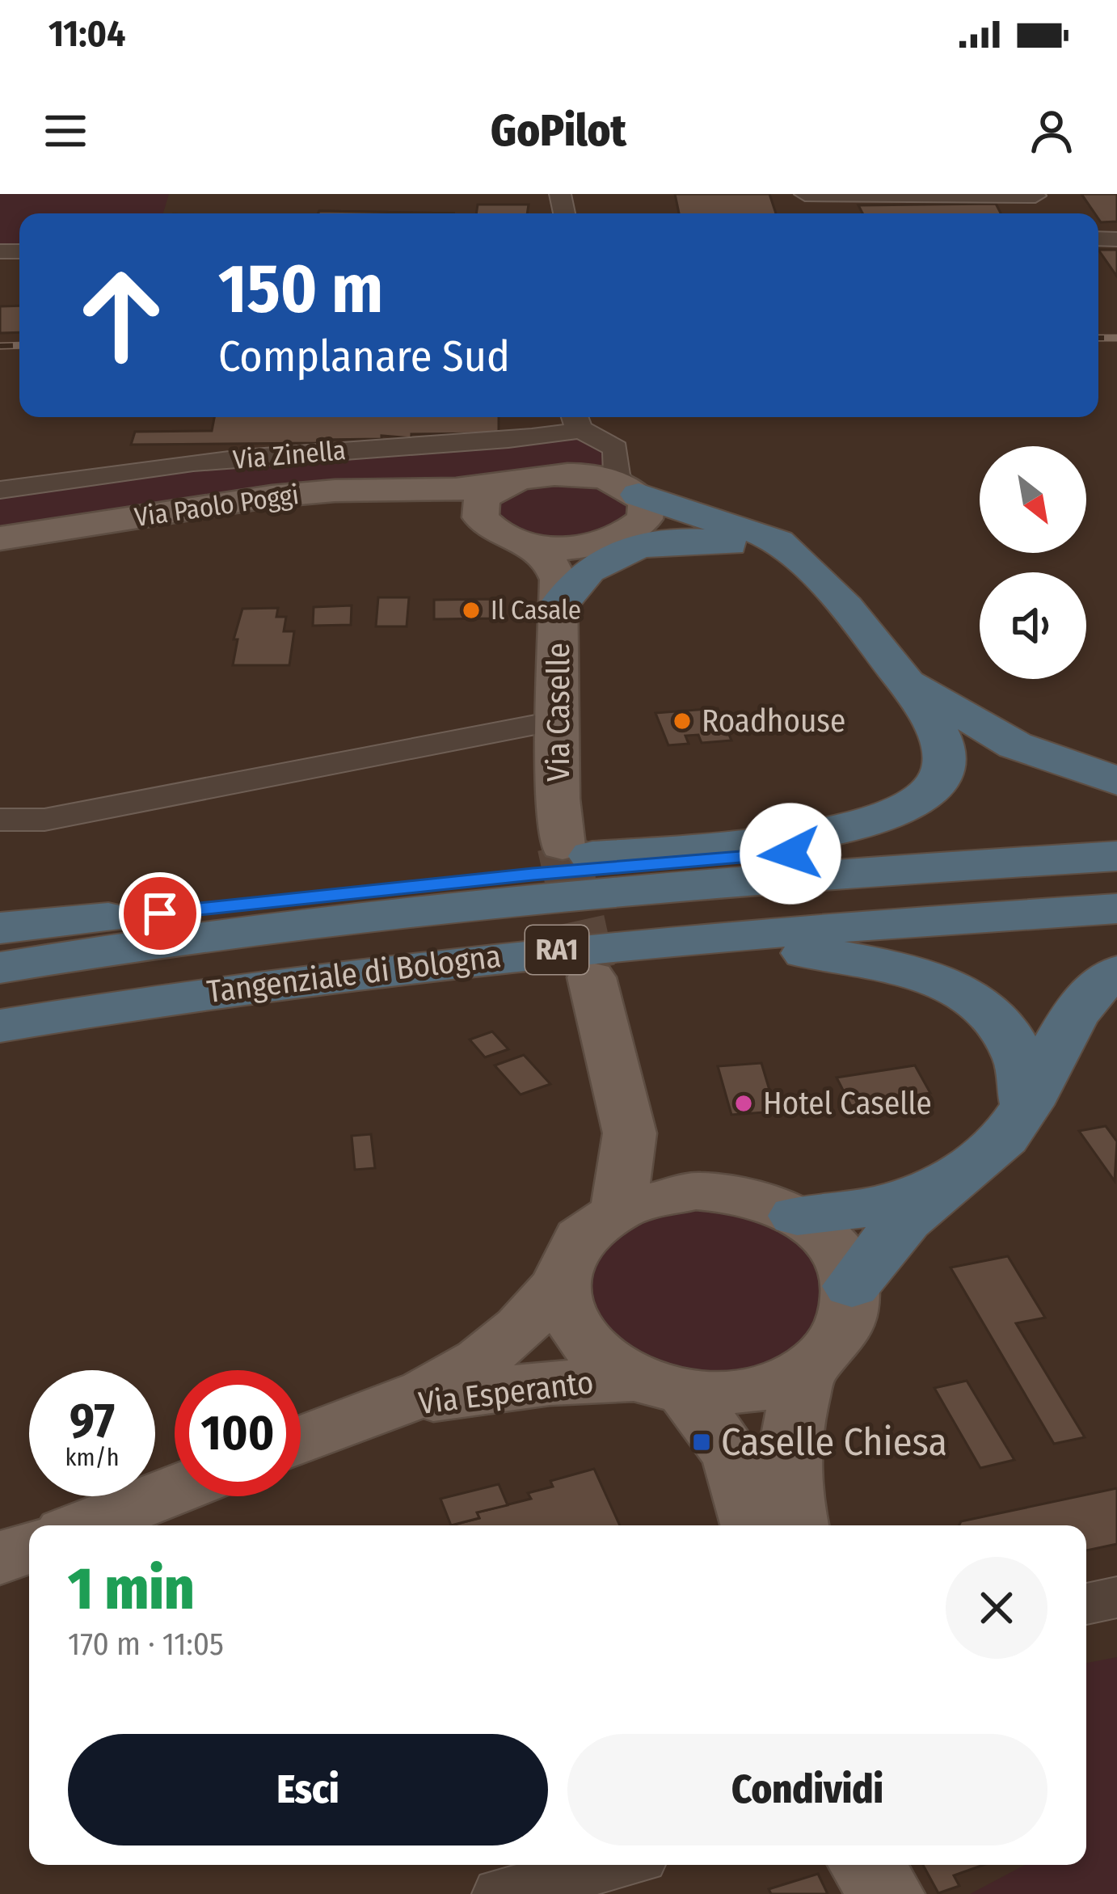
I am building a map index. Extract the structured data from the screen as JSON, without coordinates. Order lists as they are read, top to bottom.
{
  "streets": {
    "highway": ["RA1", "Tangenziale di Bologna"],
    "main road": ["Via Paolo Poggi", "Via Caselle", "Via Esperanto"],
    "street": ["Via Zinella"]
  },
  "places": {
    "other": ["Il Casale", "Roadhouse", "Hotel Caselle"],
    "transit": ["Caselle Chiesa"]
  },
  "north": "bottom right",
  "page": {
    "status": "11:04",
    "header": "GoPilot",
    "turn": ["150 m", "Complanare Sud"],
    "speed": "97 km/h",
    "limit": "100",
    "heading": ["1 min", "170 m · 11:05"],
    "buttons": ["Esci", "Condividi"]
  }
}
